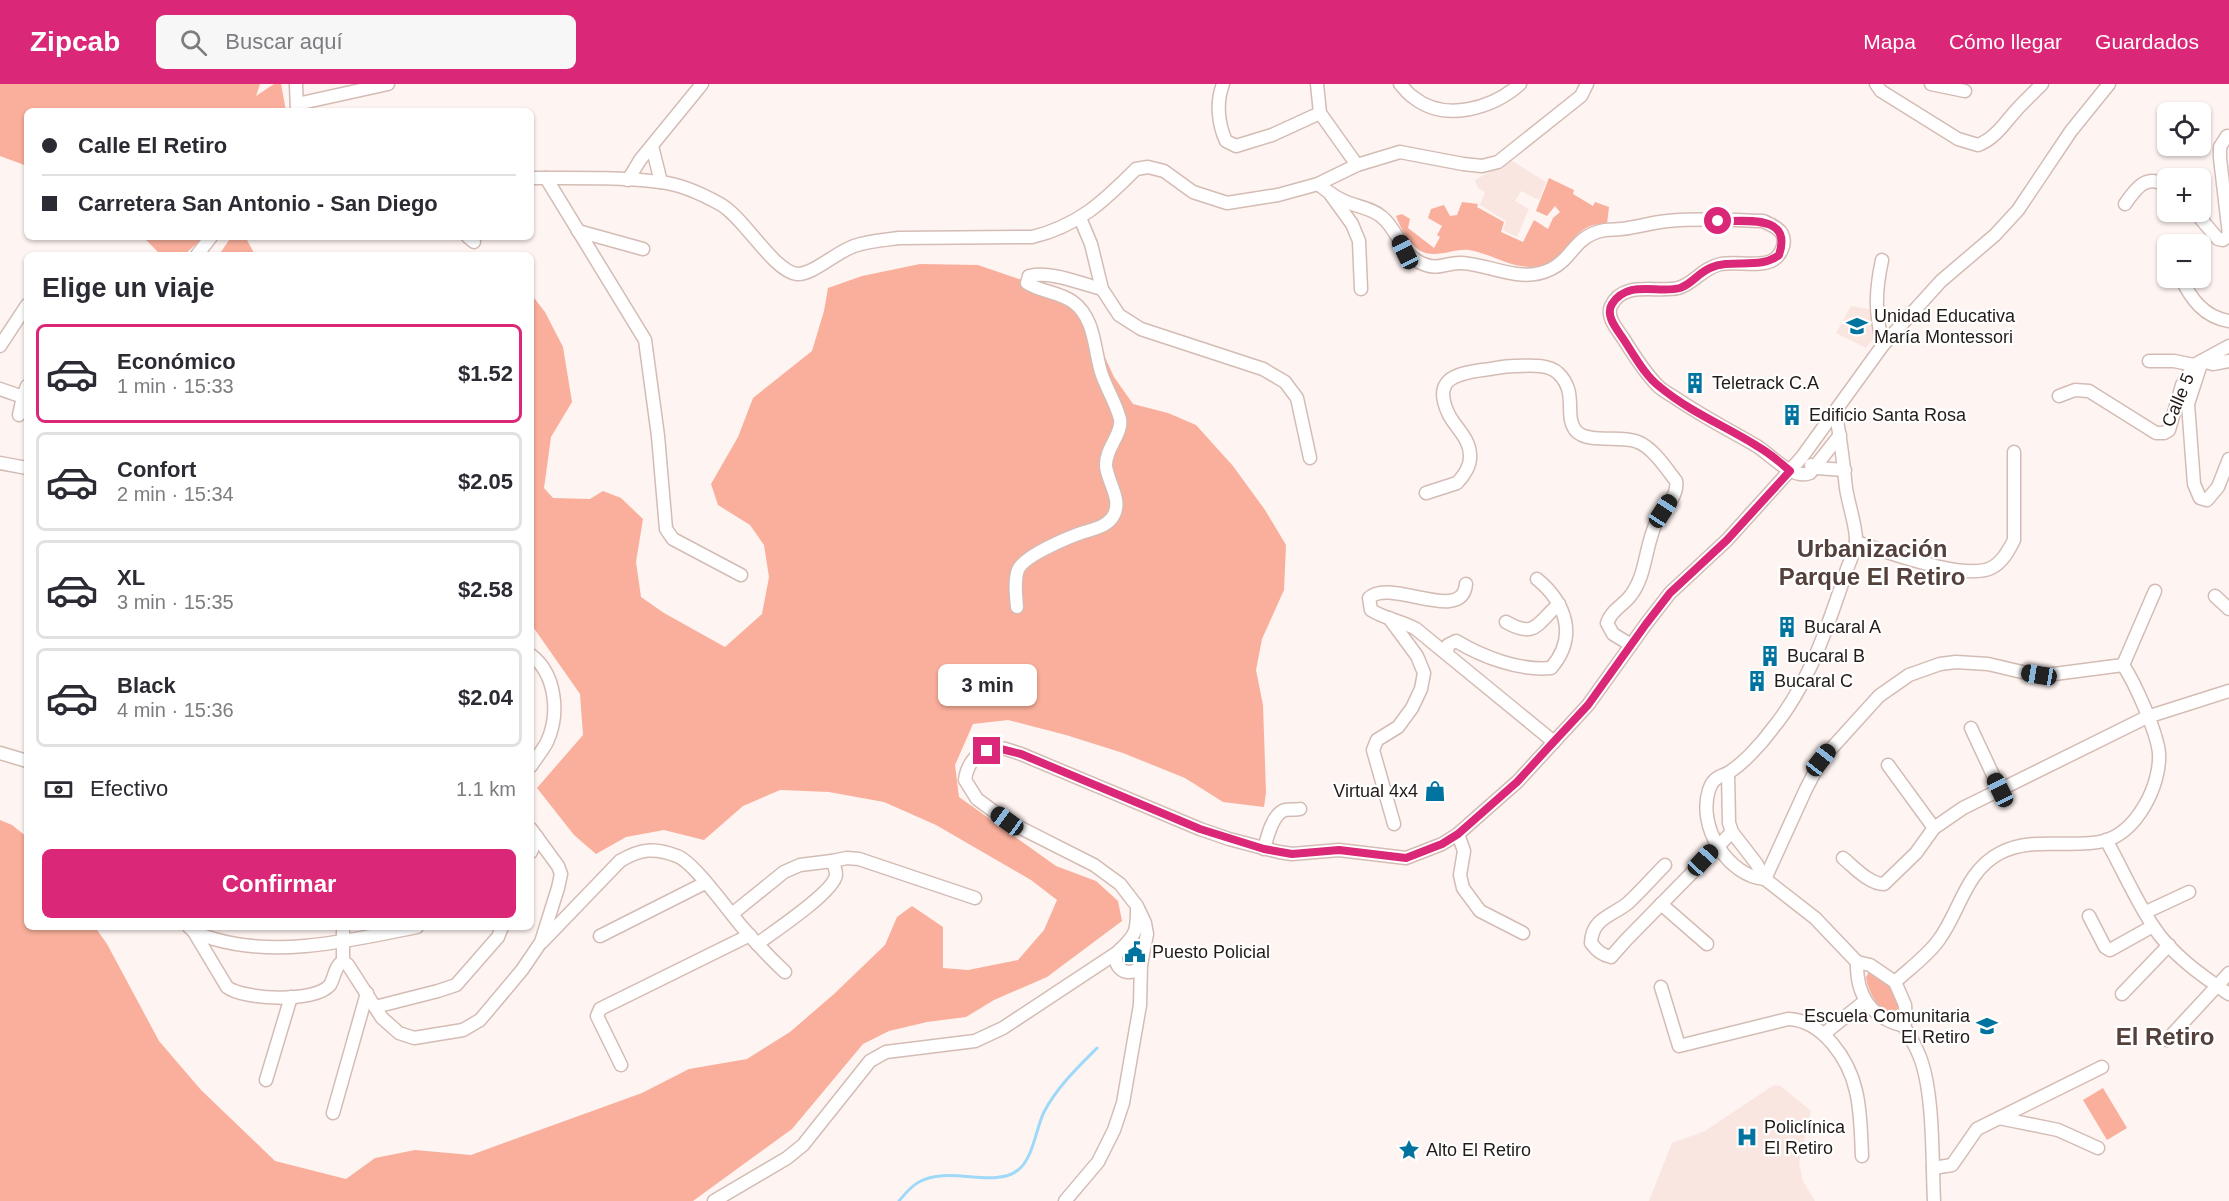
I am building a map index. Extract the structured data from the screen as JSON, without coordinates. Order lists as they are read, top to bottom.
{
  "streets": {
    "street": ["Calle 5"]
  },
  "districts": ["Urbanización Parque El Retiro", "El Retiro"],
  "places": {
    "school or university": ["Unidad Educativa María Montessori", "Escuela Comunitaria El Retiro"],
    "building": [
      "Teletrack C.A",
      "Edificio Santa Rosa",
      "Bucaral A",
      "Bucaral B",
      "Bucaral C"
    ],
    "shop": ["Virtual 4x4"],
    "public building": ["Puesto Policial"],
    "hospital": ["Policlínica El Retiro"],
    "place": ["Alto El Retiro"]
  },
  "page": {
    "header": "Zipcab",
    "search": "Buscar aquí",
    "nav": ["Mapa", "Cómo llegar", "Guardados"],
    "map_buttons": ["+", "−"],
    "banner": ["Calle El Retiro", "Carretera San Antonio - San Diego"],
    "heading": "Elige un viaje",
    "list": [
      {
        "name": "Económico",
        "note": "1 min · 15:33",
        "value": "$1.52"
      },
      {
        "name": "Confort",
        "note": "2 min · 15:34",
        "value": "$2.05"
      },
      {
        "name": "XL",
        "note": "3 min · 15:35",
        "value": "$2.58"
      },
      {
        "name": "Black",
        "note": "4 min · 15:36",
        "value": "$2.04"
      }
    ],
    "bubble": "3 min",
    "pay": ["Efectivo", "1.1 km"],
    "buttons": "Confirmar"
  }
}
